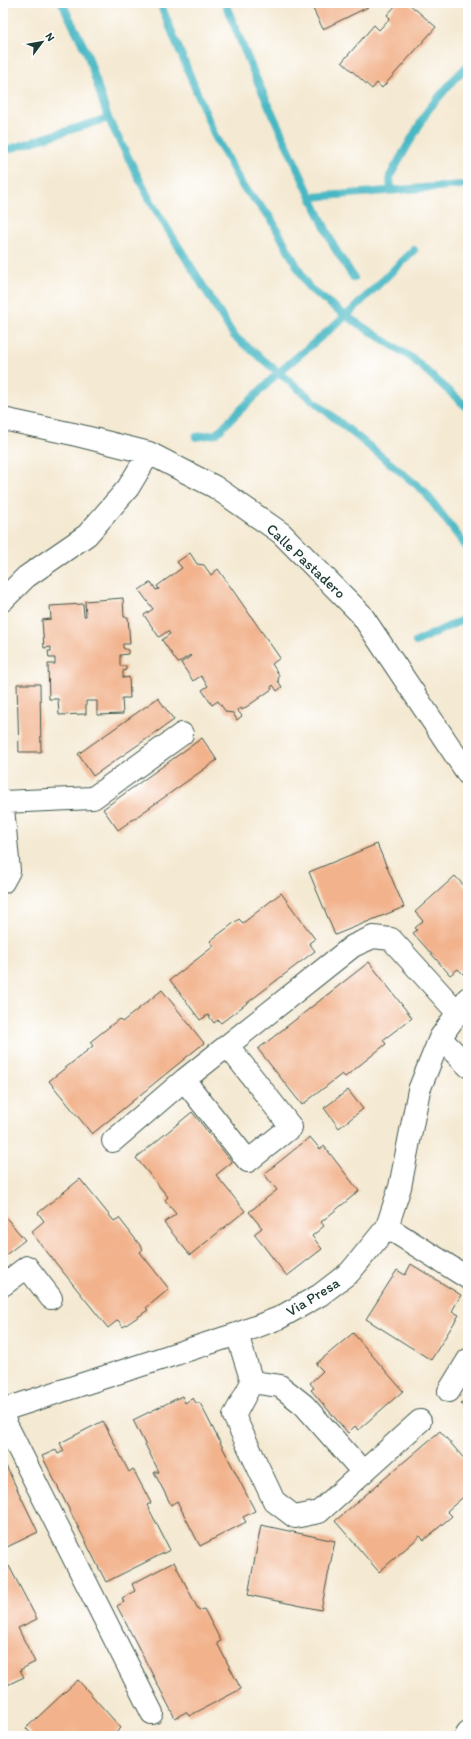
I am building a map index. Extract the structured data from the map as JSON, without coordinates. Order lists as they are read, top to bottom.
{
  "streets": {
    "street": ["Calle Pastadero", "Via Presa"]
  },
  "north": "top right"
}
